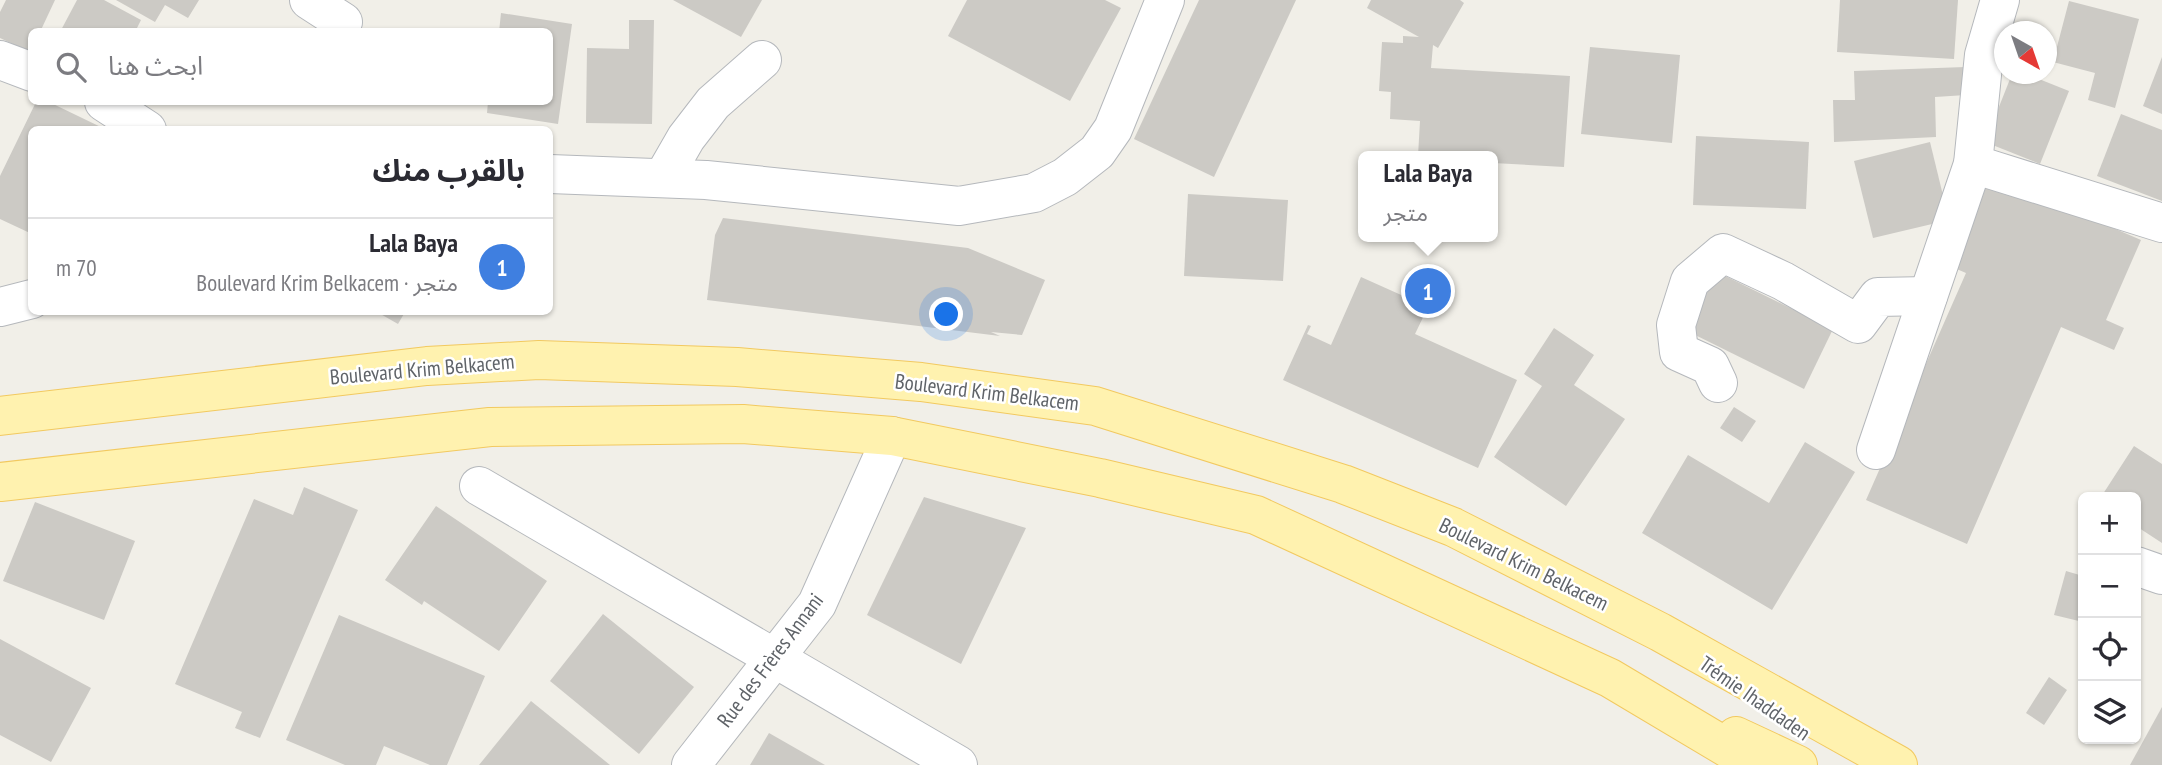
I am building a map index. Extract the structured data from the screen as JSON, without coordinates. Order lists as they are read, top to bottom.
{
  "streets": {
    "main road": ["Boulevard Krim Belkacem", "Trémie Ihaddaden"],
    "street": ["Rue des Frères Annani"]
  },
  "crossings": [
    ["Boulevard Krim Belkacem", "Trémie Ihaddaden"]
  ],
  "north": "bottom right",
  "page": {
    "search": "ابحث هنا",
    "heading": "بالقرب منك",
    "popup": ["Lala Baya", "متجر"],
    "list": [
      {
        "mark": "1",
        "name": "Lala Baya",
        "note": "متجر · Boulevard Krim Belkacem",
        "value": "70 m"
      }
    ],
    "pins": "1",
    "map_buttons": ["+", "−"]
  }
}
